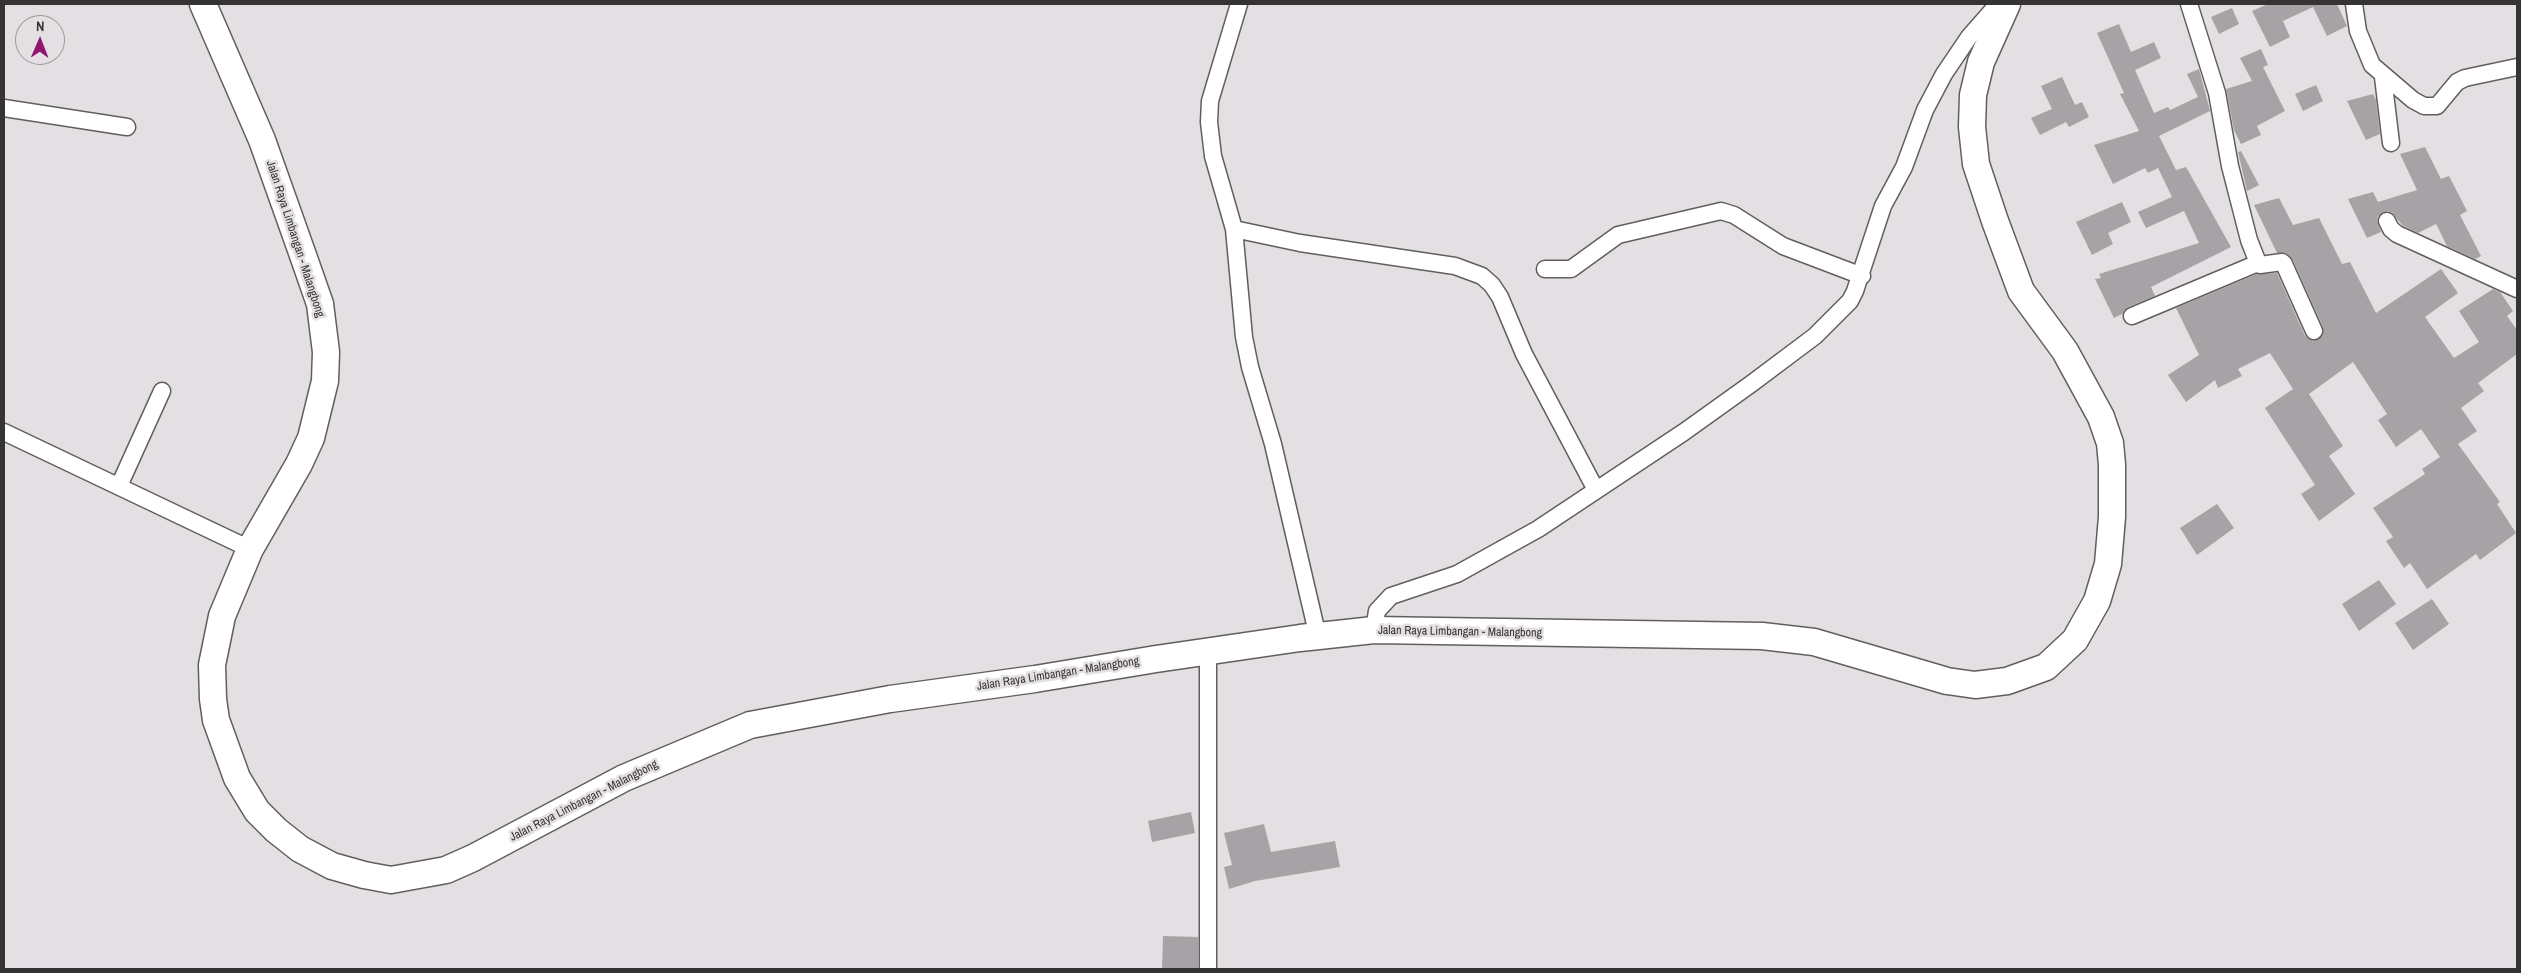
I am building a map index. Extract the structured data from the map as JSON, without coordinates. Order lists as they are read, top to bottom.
{
  "streets": {
    "highway": ["Jalan Raya Limbangan - Malangbong"]
  },
  "north": "top"
}
